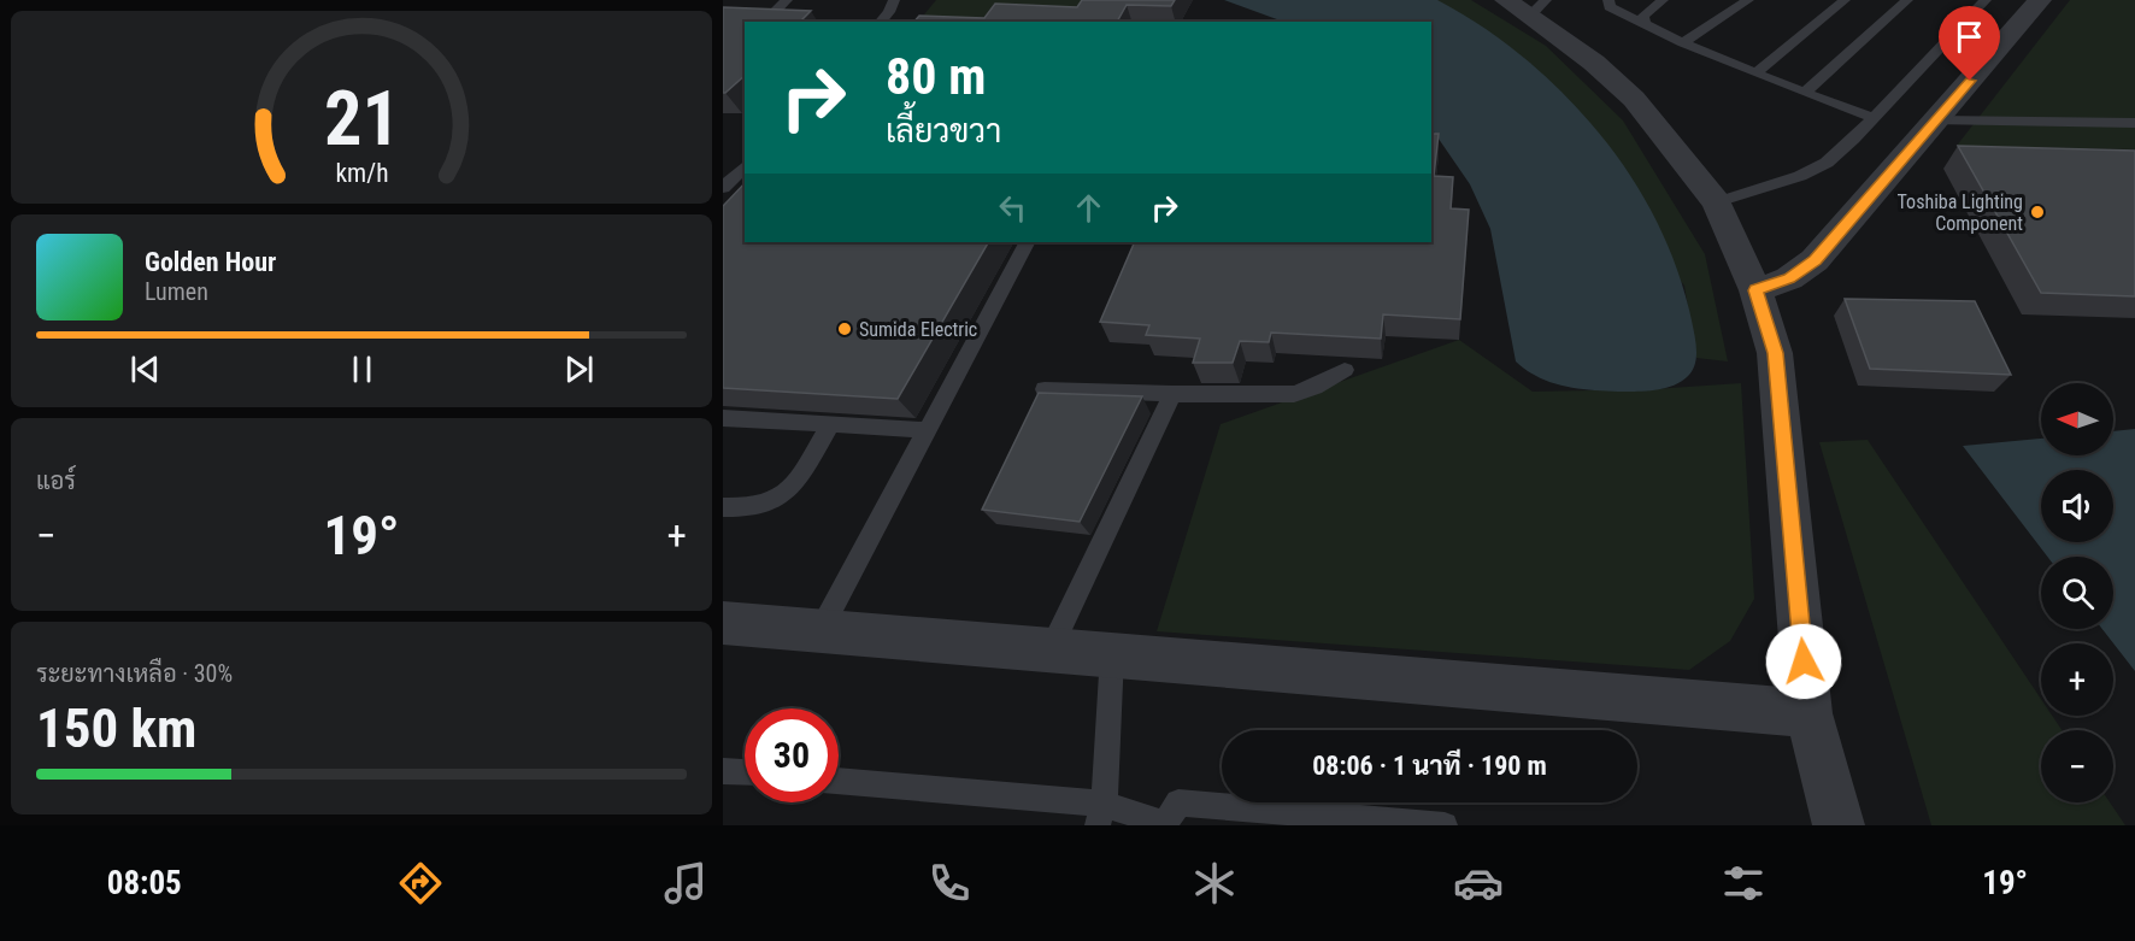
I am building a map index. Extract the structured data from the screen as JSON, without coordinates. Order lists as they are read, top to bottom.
{
  "places": ["Toshiba Lighting Component", "Sumida Electric"],
  "north": "left",
  "page": {
    "turn": ["80 m", "เลี้ยวขวา"],
    "song": ["Golden Hour", "Lumen"],
    "map_buttons": ["+", "−"],
    "tile": [
      "แอร์",
      ["ระยะทางเหลือ · 30%", "150 km"]
    ],
    "heat": ["−", "19°", "+"],
    "limit": "30",
    "trip": "08:06 · 1 นาที · 190 m",
    "tabs": ["08:05", "19°"],
    "gauge": ["21", "km/h"]
  }
}
